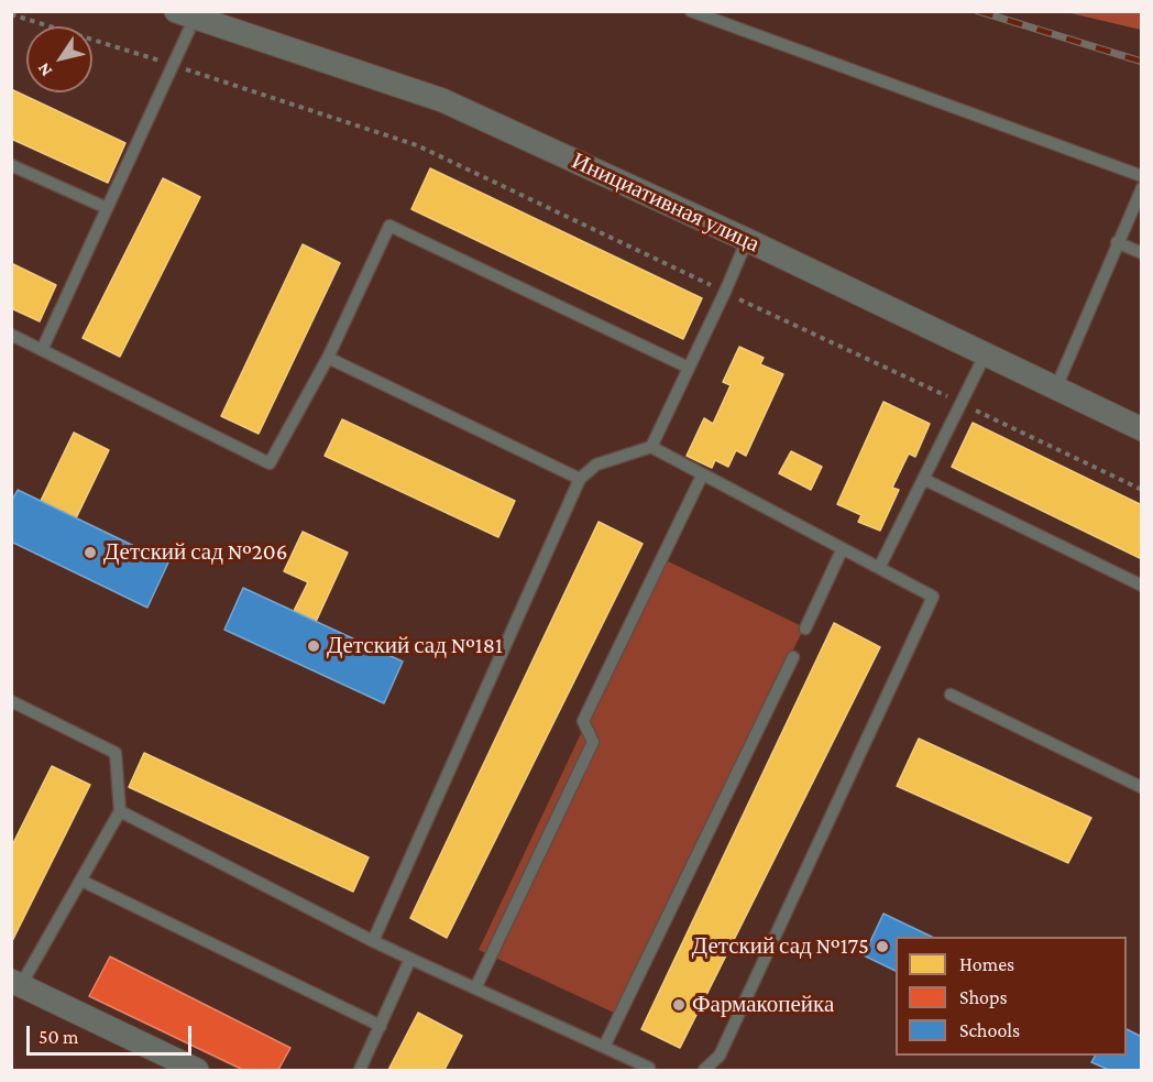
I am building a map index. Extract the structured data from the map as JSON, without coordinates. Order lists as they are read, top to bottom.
{
  "streets": {
    "street": ["Инициативная улица"]
  },
  "places": [
    "Детский сад №206",
    "Детский сад №181",
    "Детский сад №175",
    "Фармакопейка"
  ],
  "legend": ["Homes", "Shops", "Schools"],
  "scale_bar": "50 m",
  "north": "bottom left"
}
